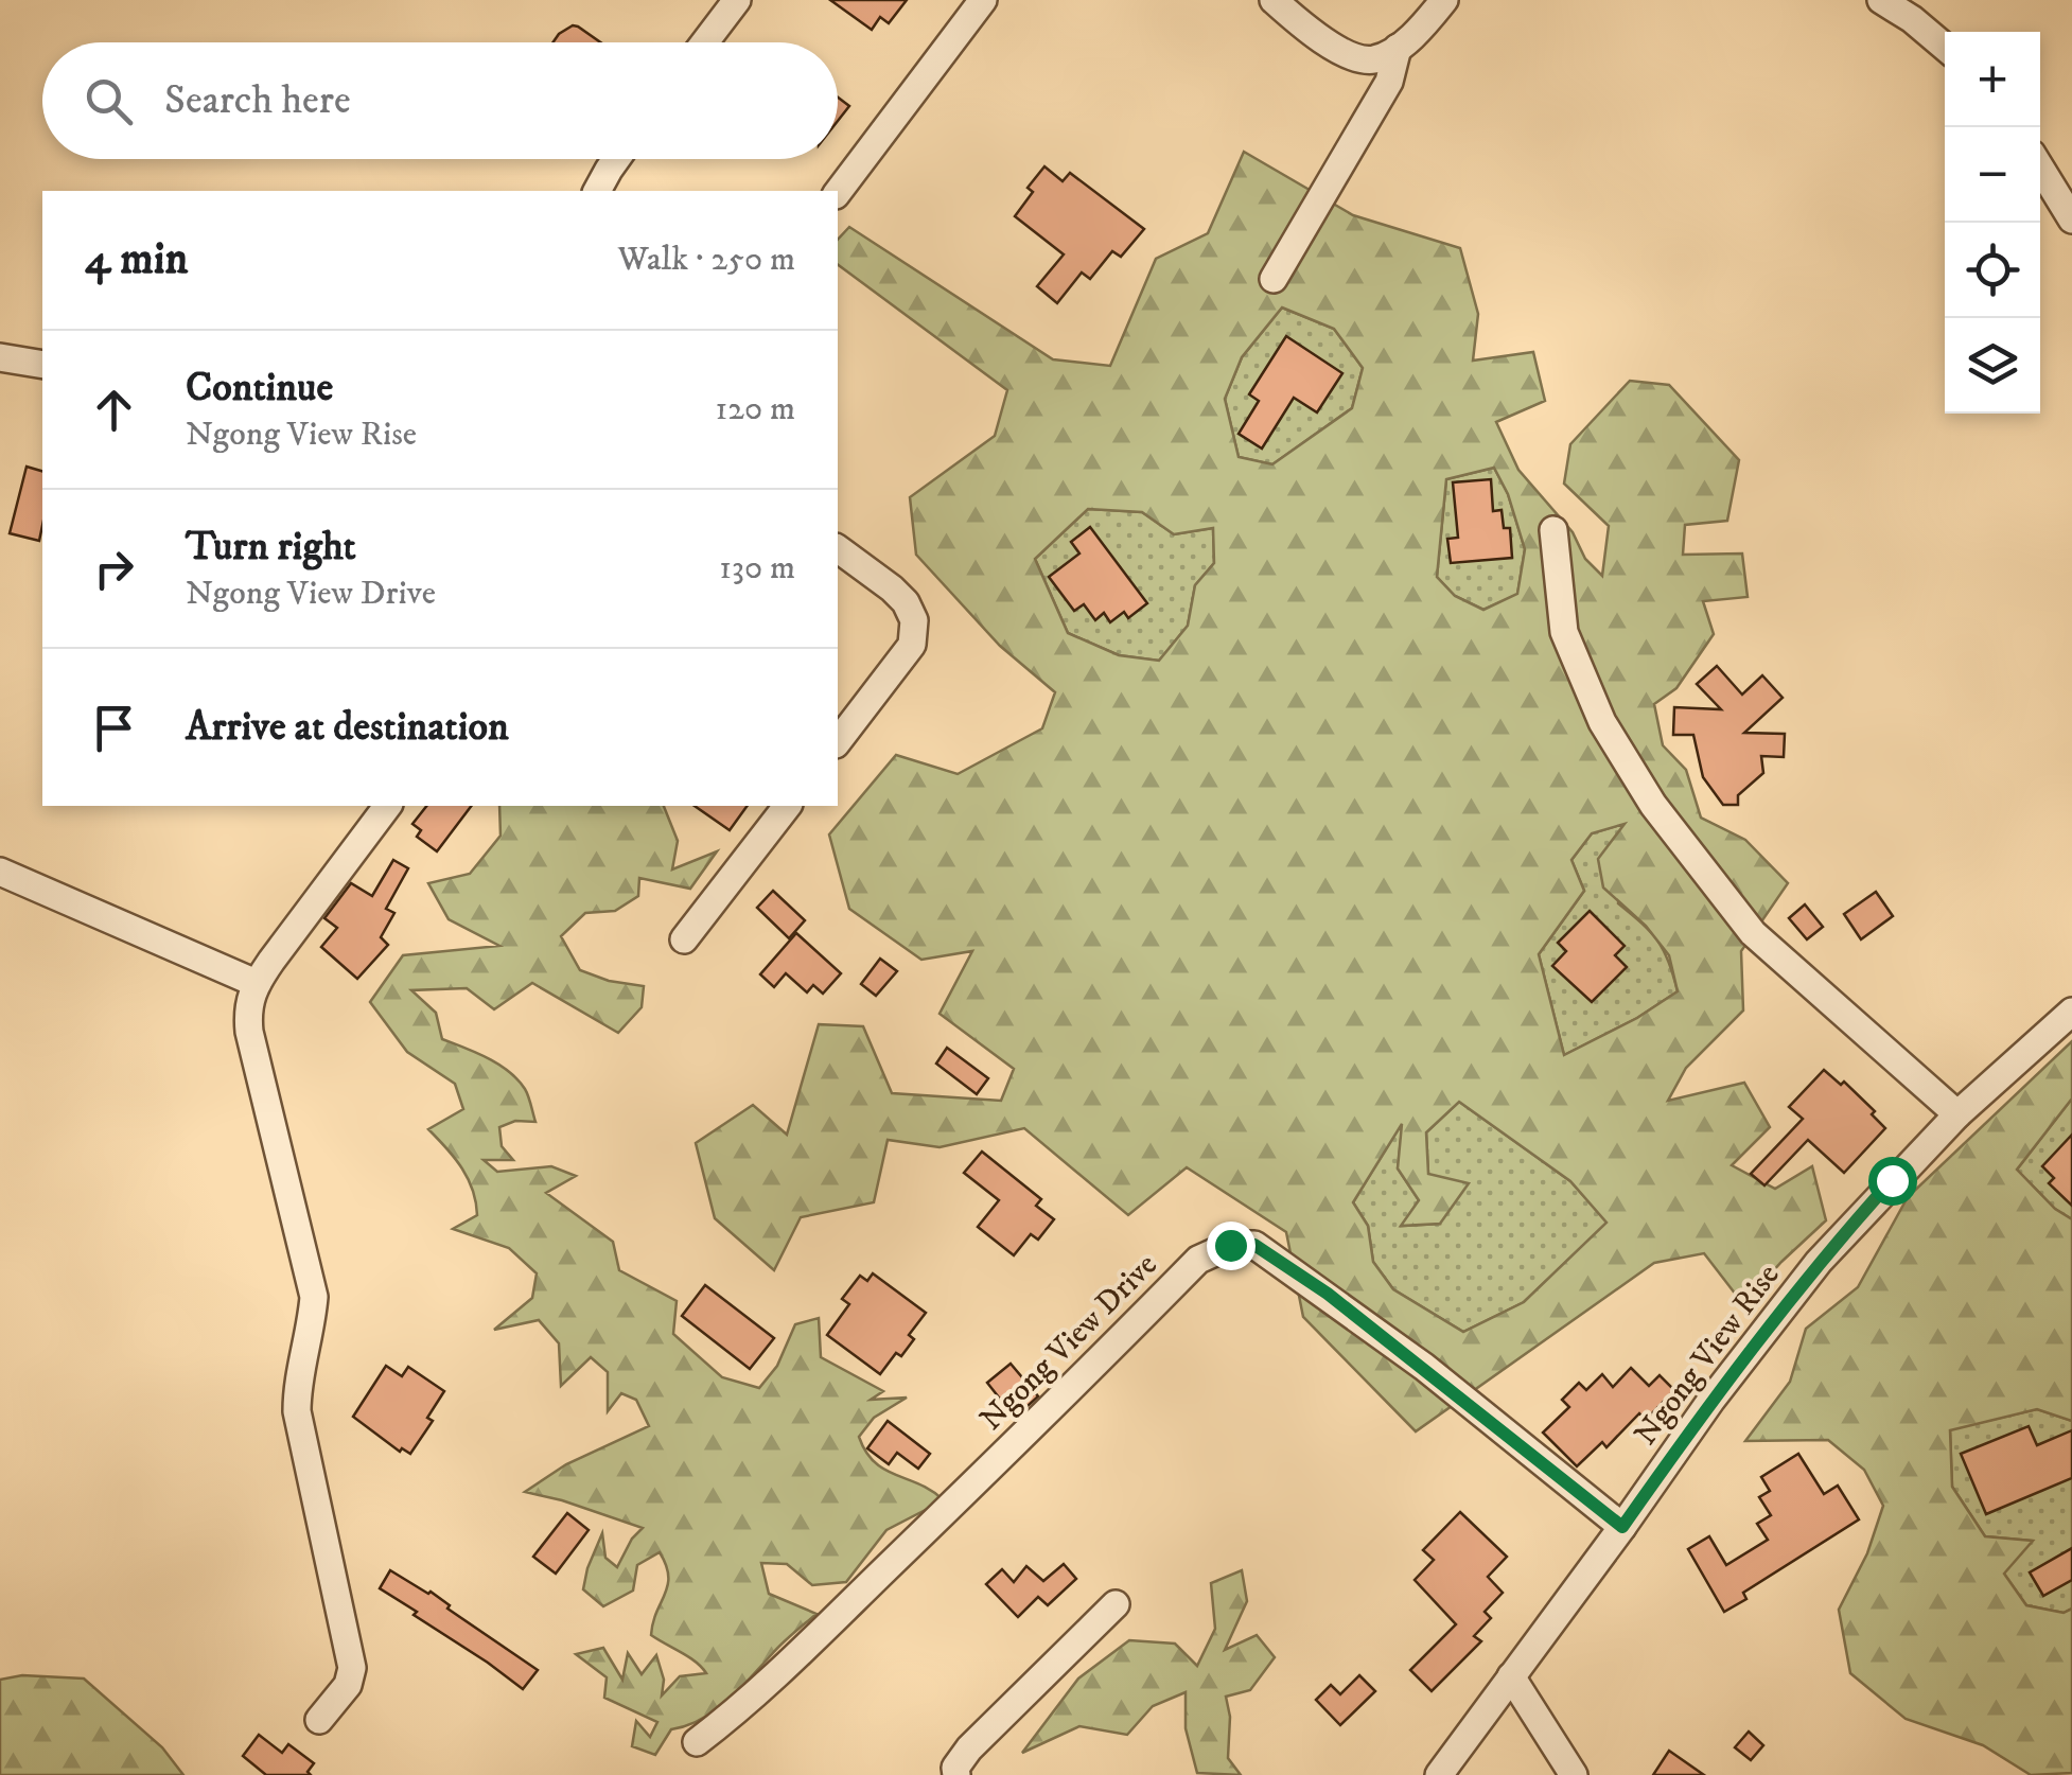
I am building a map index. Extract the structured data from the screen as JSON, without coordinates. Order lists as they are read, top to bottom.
{
  "streets": {
    "street": ["Ngong View Drive", "Ngong View Rise"]
  },
  "crossings": [
    ["Ngong View Drive", "Ngong View Rise"]
  ],
  "page": {
    "map_buttons": ["+", "−"],
    "search": "Search here",
    "heading": ["4 min", "Walk · 250 m"],
    "list": [
      ["Continue", "Ngong View Rise", "120 m"],
      ["Turn right", "Ngong View Drive", "130 m"],
      "Arrive at destination"
    ]
  }
}
